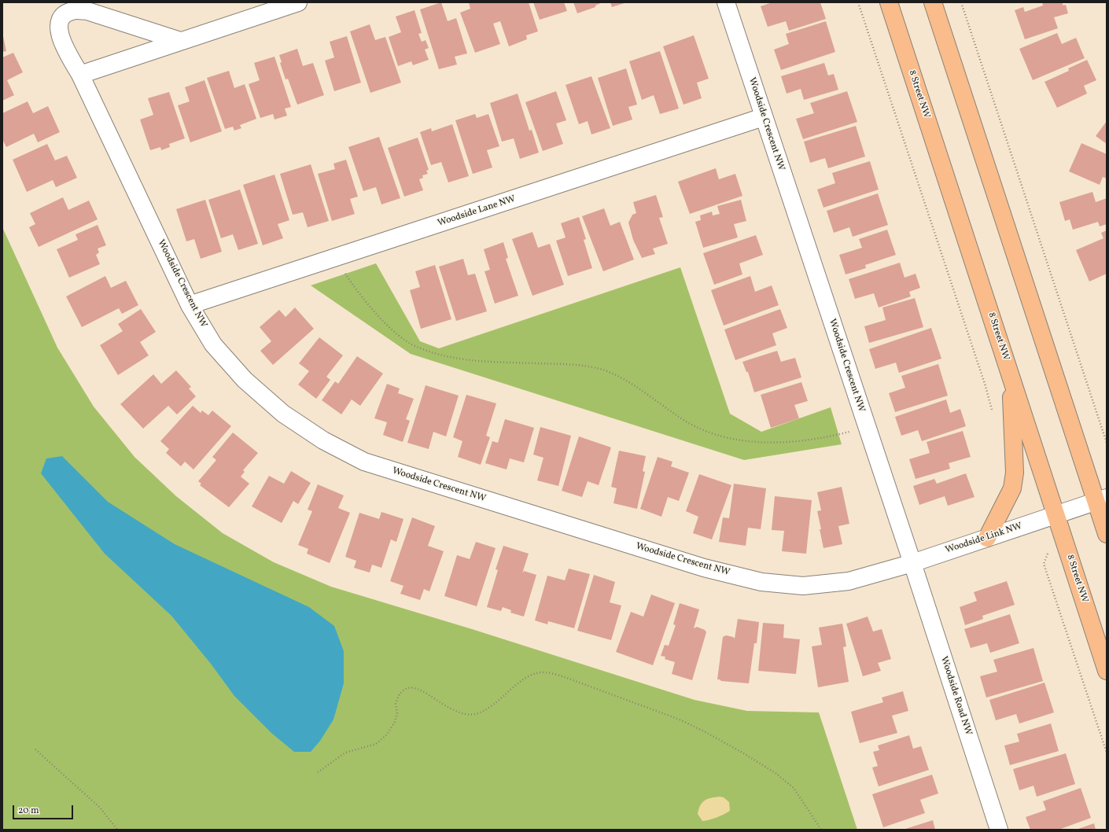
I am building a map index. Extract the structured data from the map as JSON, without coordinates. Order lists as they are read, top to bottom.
{
  "streets": {
    "main road": ["8 Street NW"],
    "street": [
      "Woodside Crescent NW",
      "Woodside Lane NW",
      "Woodside Link NW",
      "Woodside Road NW"
    ]
  },
  "crossings": [
    ["8 Street NW", "Woodside Link NW"],
    ["Woodside Crescent NW", "Woodside Lane NW"],
    ["Woodside Crescent NW", "Woodside Link NW"],
    ["Woodside Crescent NW", "Woodside Road NW"],
    ["Woodside Link NW", "Woodside Road NW"]
  ],
  "scale_bar": "20 m"
}
